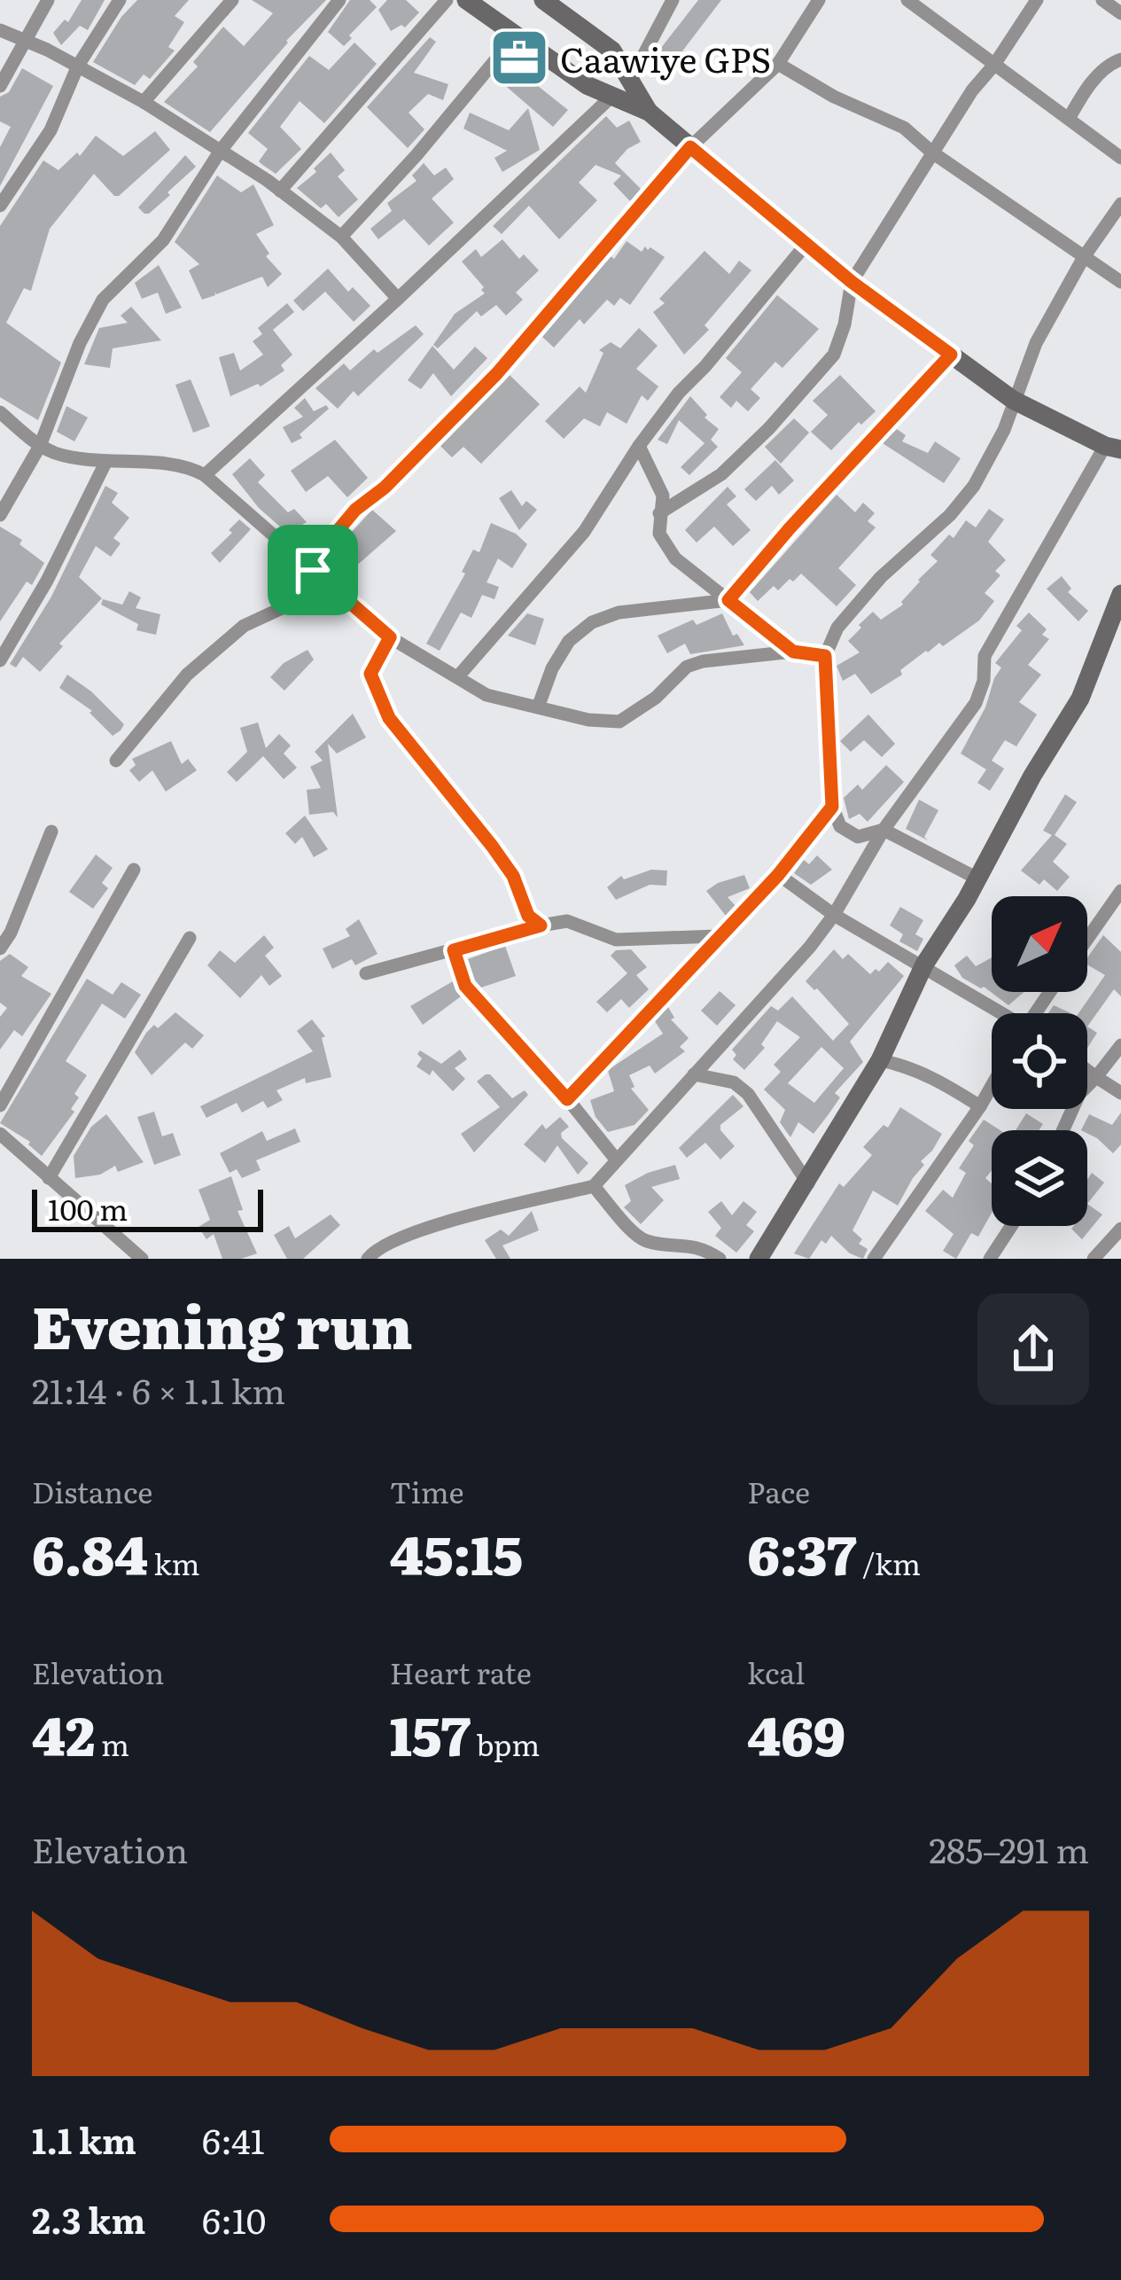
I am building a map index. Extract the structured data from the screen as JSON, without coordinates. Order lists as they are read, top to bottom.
{
  "places": {
    "office": ["Caawiye GPS"]
  },
  "scale_bar": "100 m",
  "north": "top right",
  "page": {
    "scale": "100 m",
    "heading": ["Evening run", "21:14 · 6 × 1.1 km"],
    "stats": [
      ["Distance", "6.84 km"],
      ["Time", "45:15"],
      ["Pace", "6:37 /km"],
      ["Elevation", "42 m"],
      ["Heart rate", "157 bpm"],
      ["kcal", "469"]
    ],
    "chart": ["Elevation", "285–291 m"],
    "list": [
      {
        "name": "1.1 km",
        "note": "6:41"
      },
      {
        "name": "2.3 km",
        "note": "6:10"
      }
    ]
  }
}
